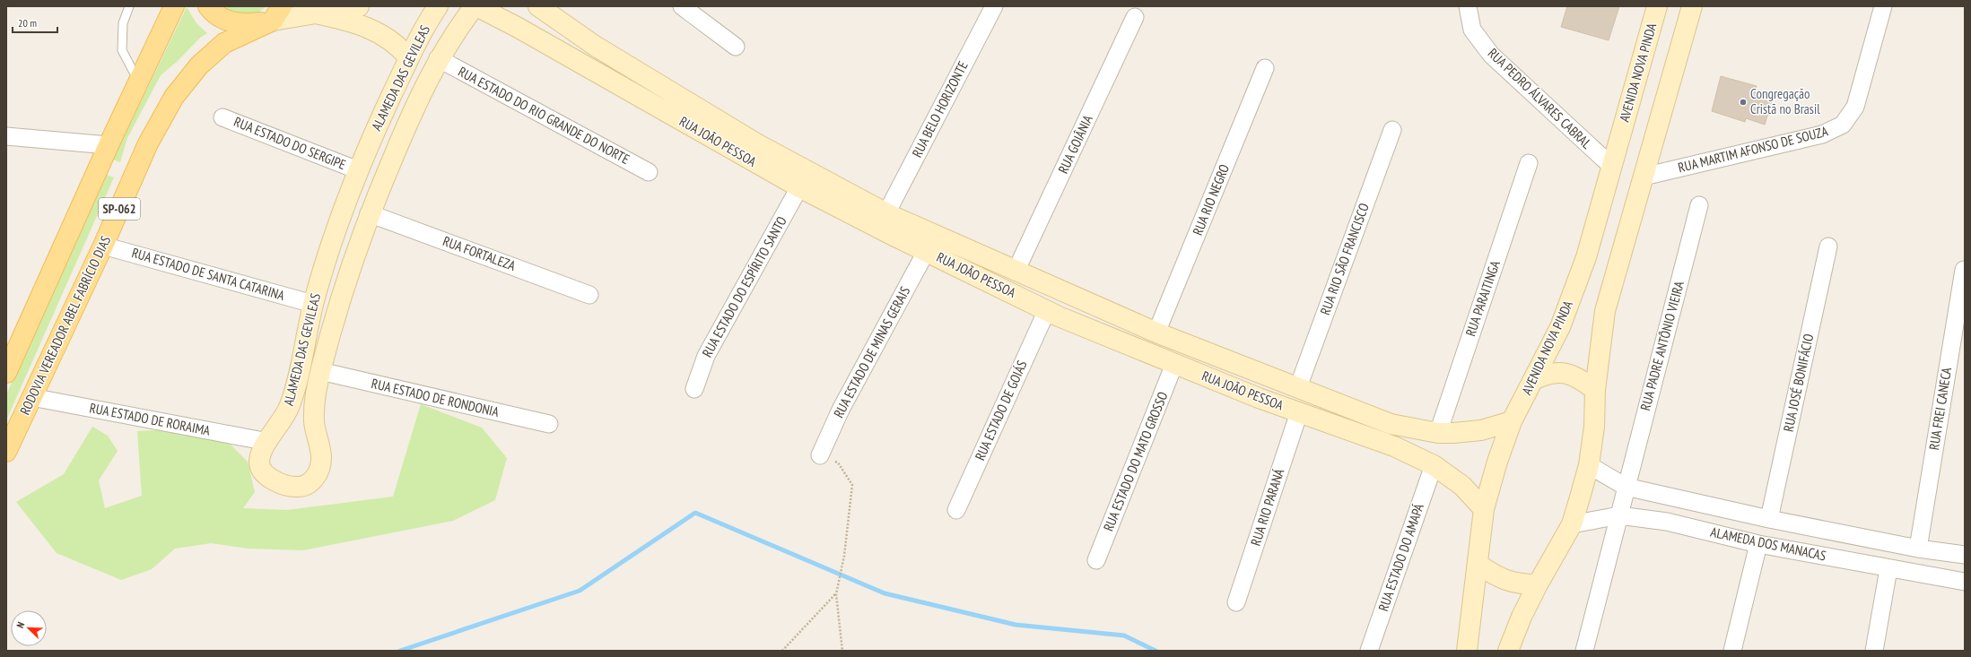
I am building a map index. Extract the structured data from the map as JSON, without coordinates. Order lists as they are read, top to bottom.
{
  "streets": {
    "main road": ["SP-062", "RODOVIA VEREADOR ABEL FABRÍCIO DIAS"],
    "street": [
      "AVENIDA NOVA PINDA",
      "ALAMEDA DAS GEVILEAS",
      "RUA PEDRO ÁLVARES CABRAL",
      "RUA BELO HORIZONTE",
      "RUA ESTADO DO RIO GRANDE DO NORTE",
      "RUA JOÃO PESSOA",
      "RUA ESTADO DO SERGIPE",
      "RUA GOIÂNIA",
      "RUA MARTIM AFONSO DE SOUZA",
      "RUA RIO NEGRO",
      "RUA FORTALEZA",
      "RUA RIO SÃO FRANCISCO",
      "RUA ESTADO DE SANTA CATARINA",
      "RUA ESTADO DO ESPÍRITO SANTO",
      "RUA PARAITINGA",
      "RUA PADRE ANTÔNIO VIEIRA",
      "RUA ESTADO DE MINAS GERAIS",
      "RUA JOSÉ BONIFÁCIO",
      "RUA ESTADO DE RONDONIA",
      "RUA FREI CANECA",
      "RUA ESTADO DE GOIÁS",
      "RUA ESTADO DE RORAIMA",
      "RUA ESTADO DO MATO GROSSO",
      "RUA RIO PARANÁ",
      "ALAMEDA DOS MANACAS",
      "RUA ESTADO DO AMAPÁ"
    ]
  },
  "crossings": [
    ["AVENIDA NOVA PINDA", "RUA PEDRO ÁLVARES CABRAL"],
    ["AVENIDA NOVA PINDA", "RUA JOÃO PESSOA"],
    ["ALAMEDA DAS GEVILEAS", "RUA ESTADO DO RIO GRANDE DO NORTE"],
    ["ALAMEDA DAS GEVILEAS", "RUA JOÃO PESSOA"],
    ["ALAMEDA DAS GEVILEAS", "RUA ESTADO DO SERGIPE"],
    ["ALAMEDA DAS GEVILEAS", "RUA FORTALEZA"],
    ["ALAMEDA DAS GEVILEAS", "RUA ESTADO DE SANTA CATARINA"],
    ["ALAMEDA DAS GEVILEAS", "RUA ESTADO DE RONDONIA"],
    ["ALAMEDA DAS GEVILEAS", "RUA ESTADO DE RORAIMA"],
    ["RUA BELO HORIZONTE", "RUA JOÃO PESSOA"],
    ["RUA JOÃO PESSOA", "RUA GOIÂNIA"],
    ["RUA JOÃO PESSOA", "RUA RIO NEGRO"],
    ["RUA JOÃO PESSOA", "RUA RIO SÃO FRANCISCO"],
    ["RUA JOÃO PESSOA", "RUA ESTADO DO ESPÍRITO SANTO"],
    ["RUA JOÃO PESSOA", "RUA PARAITINGA"],
    ["RUA JOÃO PESSOA", "RUA ESTADO DE MINAS GERAIS"],
    ["RUA JOÃO PESSOA", "RUA ESTADO DE GOIÁS"],
    ["RUA JOÃO PESSOA", "RUA ESTADO DO MATO GROSSO"],
    ["RUA JOÃO PESSOA", "RUA RIO PARANÁ"],
    ["RUA JOÃO PESSOA", "RUA ESTADO DO AMAPÁ"],
    ["RUA ESTADO DE SANTA CATARINA", "RODOVIA VEREADOR ABEL FABRÍCIO DIAS"],
    ["RODOVIA VEREADOR ABEL FABRÍCIO DIAS", "RUA ESTADO DE RORAIMA"],
    ["RUA PADRE ANTÔNIO VIEIRA", "ALAMEDA DOS MANACAS"],
    ["RUA JOSÉ BONIFÁCIO", "ALAMEDA DOS MANACAS"],
    ["RUA FREI CANECA", "ALAMEDA DOS MANACAS"]
  ],
  "places": ["Congregação Cristã no Brasil"],
  "scale_bar": "20 m",
  "north": "top left"
}
